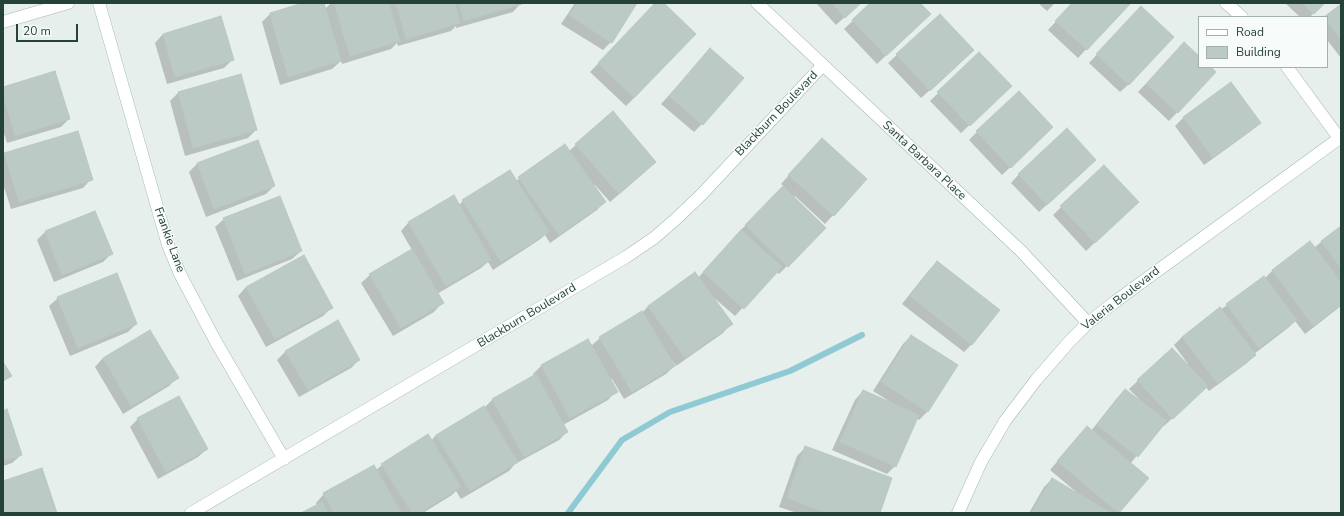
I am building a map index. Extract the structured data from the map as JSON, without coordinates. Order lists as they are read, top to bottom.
{
  "streets": {
    "street": [
      "Blackburn Boulevard",
      "Santa Barbara Place",
      "Frankie Lane",
      "Valeria Boulevard"
    ]
  },
  "crossings": [
    ["Blackburn Boulevard", "Santa Barbara Place"],
    ["Blackburn Boulevard", "Frankie Lane"],
    ["Santa Barbara Place", "Valeria Boulevard"]
  ],
  "legend": ["Road", "Building"],
  "scale_bar": "20 m"
}
